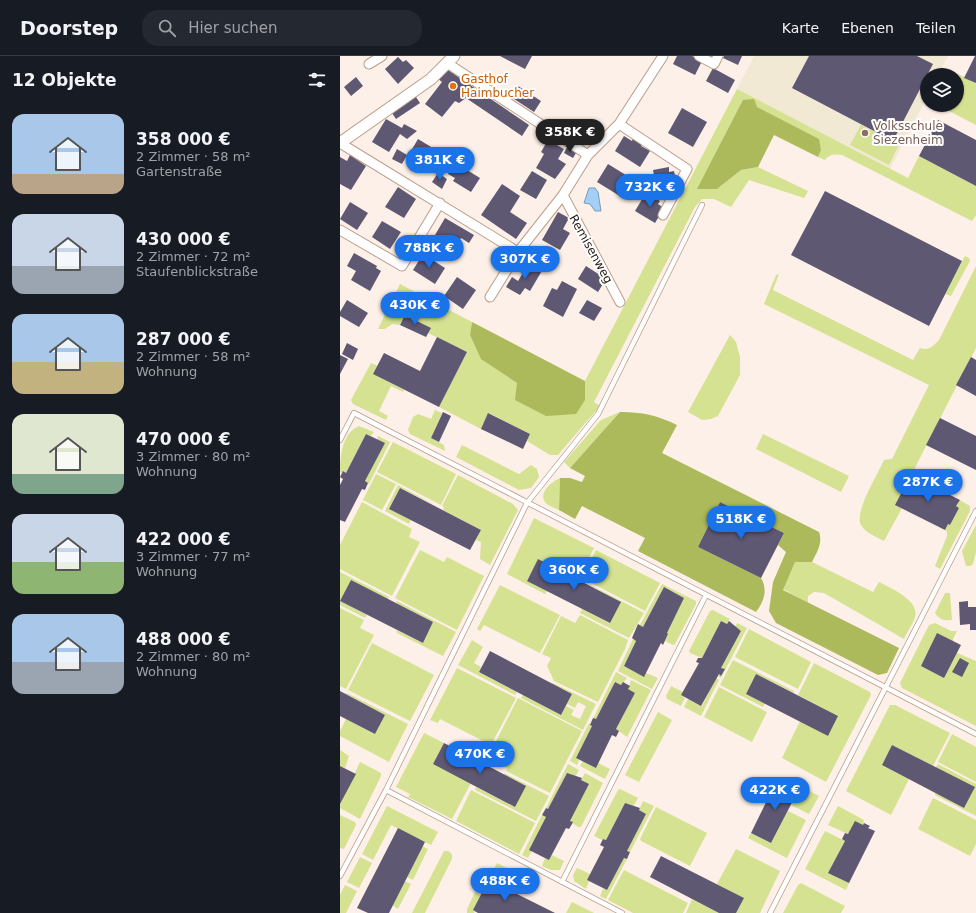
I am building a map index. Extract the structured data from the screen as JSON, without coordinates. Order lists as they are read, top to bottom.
{
  "streets": {
    "street": ["Remisenweg"]
  },
  "places": ["Gasthof Haimbucher", "Volksschule Siezenheim"],
  "page": {
    "header": "Doorstep",
    "search": "Hier suchen",
    "nav": ["Karte", "Ebenen", "Teilen"],
    "heading": "12 Objekte",
    "list": [
      {
        "name": "358 000 €",
        "note": "2 Zimmer · 58 m² · Gartenstraße"
      },
      {
        "name": "430 000 €",
        "note": "2 Zimmer · 72 m² · Staufenblickstraße"
      },
      {
        "name": "287 000 €",
        "note": "2 Zimmer · 58 m² · Wohnung"
      },
      {
        "name": "470 000 €",
        "note": "3 Zimmer · 80 m² · Wohnung"
      },
      {
        "name": "422 000 €",
        "note": "3 Zimmer · 77 m² · Wohnung"
      },
      {
        "name": "488 000 €",
        "note": "2 Zimmer · 80 m² · Wohnung"
      }
    ],
    "price": [
      "358K €",
      "381K €",
      "732K €",
      "788K €",
      "307K €",
      "430K €",
      "287K €",
      "518K €",
      "360K €",
      "470K €",
      "422K €",
      "488K €"
    ]
  }
}
